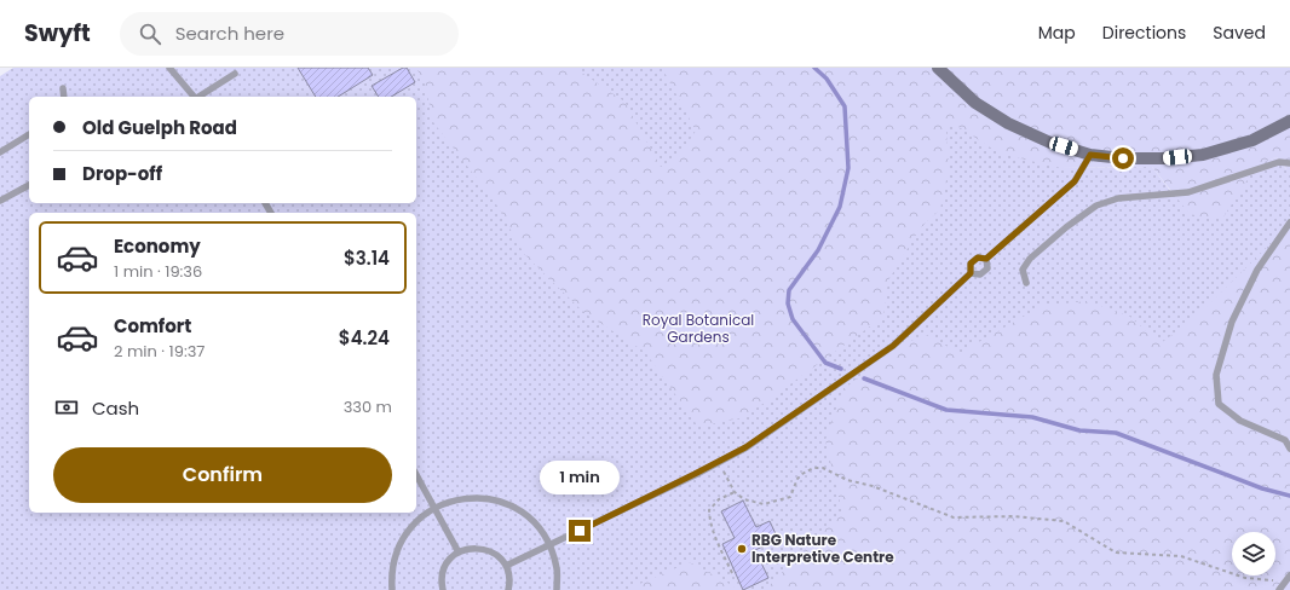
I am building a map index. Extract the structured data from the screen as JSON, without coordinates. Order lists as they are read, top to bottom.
{
  "parks": ["Royal Botanical Gardens"],
  "places": ["RBG Nature Interpretive Centre"],
  "page": {
    "header": "Swyft",
    "search": "Search here",
    "nav": ["Map", "Directions", "Saved"],
    "banner": ["Old Guelph Road", "Drop-off"],
    "list": [
      {
        "name": "Economy",
        "note": "1 min · 19:36",
        "value": "$3.14"
      },
      {
        "name": "Comfort",
        "note": "2 min · 19:37",
        "value": "$4.24"
      }
    ],
    "pay": ["Cash", "330 m"],
    "buttons": "Confirm",
    "bubble": "1 min"
  }
}
